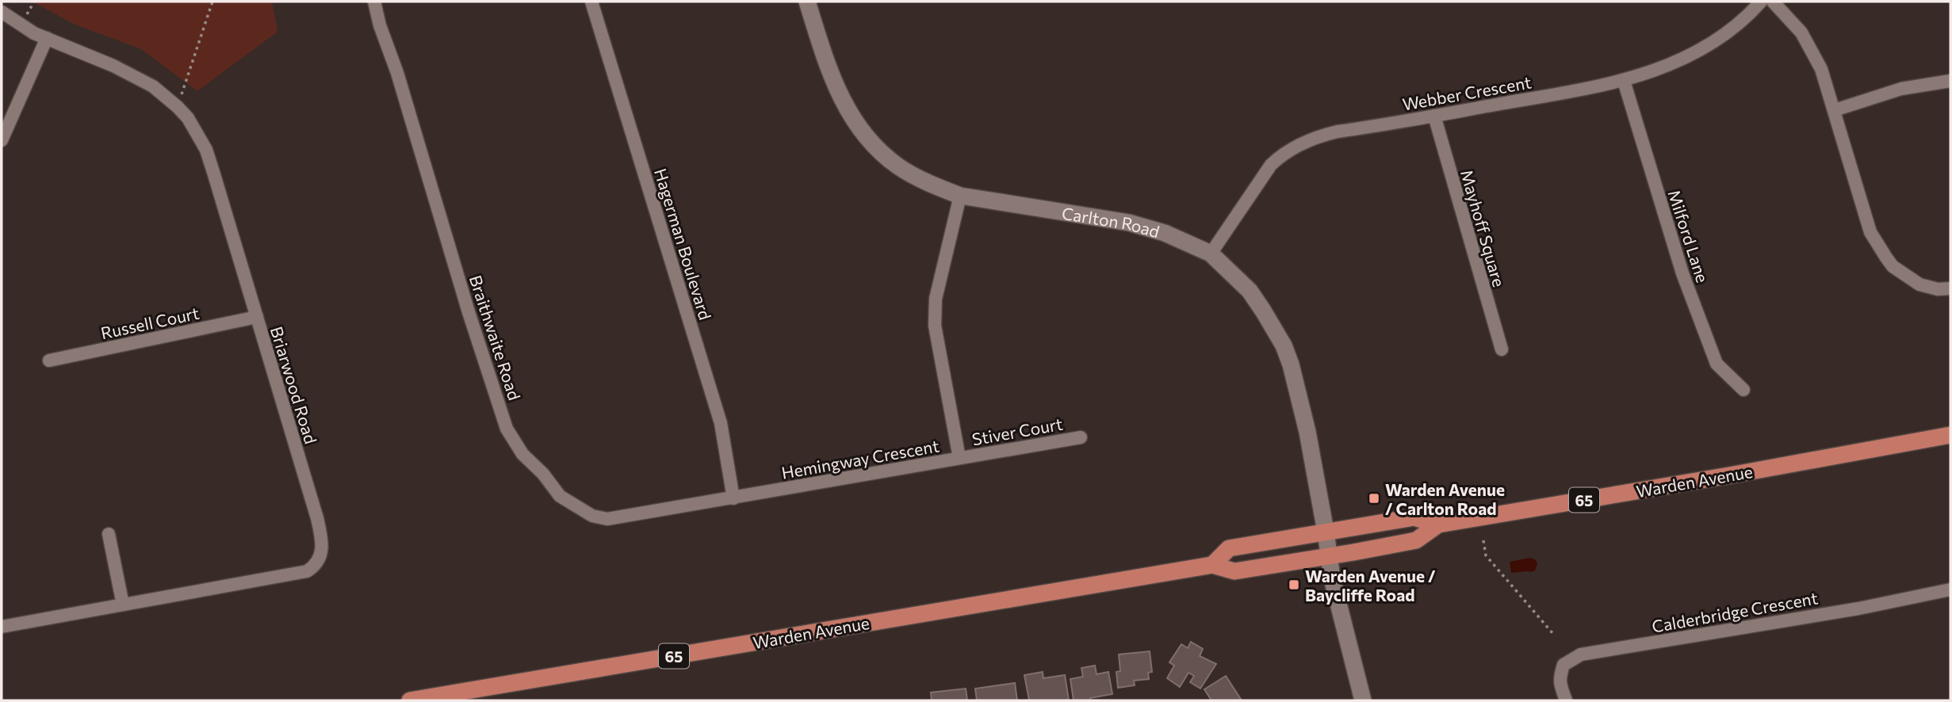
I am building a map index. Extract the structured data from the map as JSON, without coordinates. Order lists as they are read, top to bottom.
{
  "streets": {
    "main road": ["Carlton Road", "Warden Avenue", "65"],
    "street": [
      "Webber Crescent",
      "Mayhoff Square",
      "Milford Lane",
      "Hagerman Boulevard",
      "Russell Court",
      "Braithwaite Road",
      "Briarwood Road",
      "Stiver Court",
      "Hemingway Crescent",
      "Calderbridge Crescent"
    ]
  },
  "crossings": [
    ["Webber Crescent", "Carlton Road"],
    ["Webber Crescent", "Mayhoff Square"],
    ["Webber Crescent", "Milford Lane"],
    ["Carlton Road", "Hemingway Crescent"],
    ["Carlton Road", "Warden Avenue"],
    ["Hagerman Boulevard", "Braithwaite Road"],
    ["Hagerman Boulevard", "Hemingway Crescent"],
    ["Russell Court", "Briarwood Road"],
    ["Braithwaite Road", "Hemingway Crescent"],
    ["Stiver Court", "Hemingway Crescent"]
  ],
  "places": {
    "transit": ["Warden Avenue / Carlton Road", "Warden Avenue / Baycliffe Road"]
  }
}
